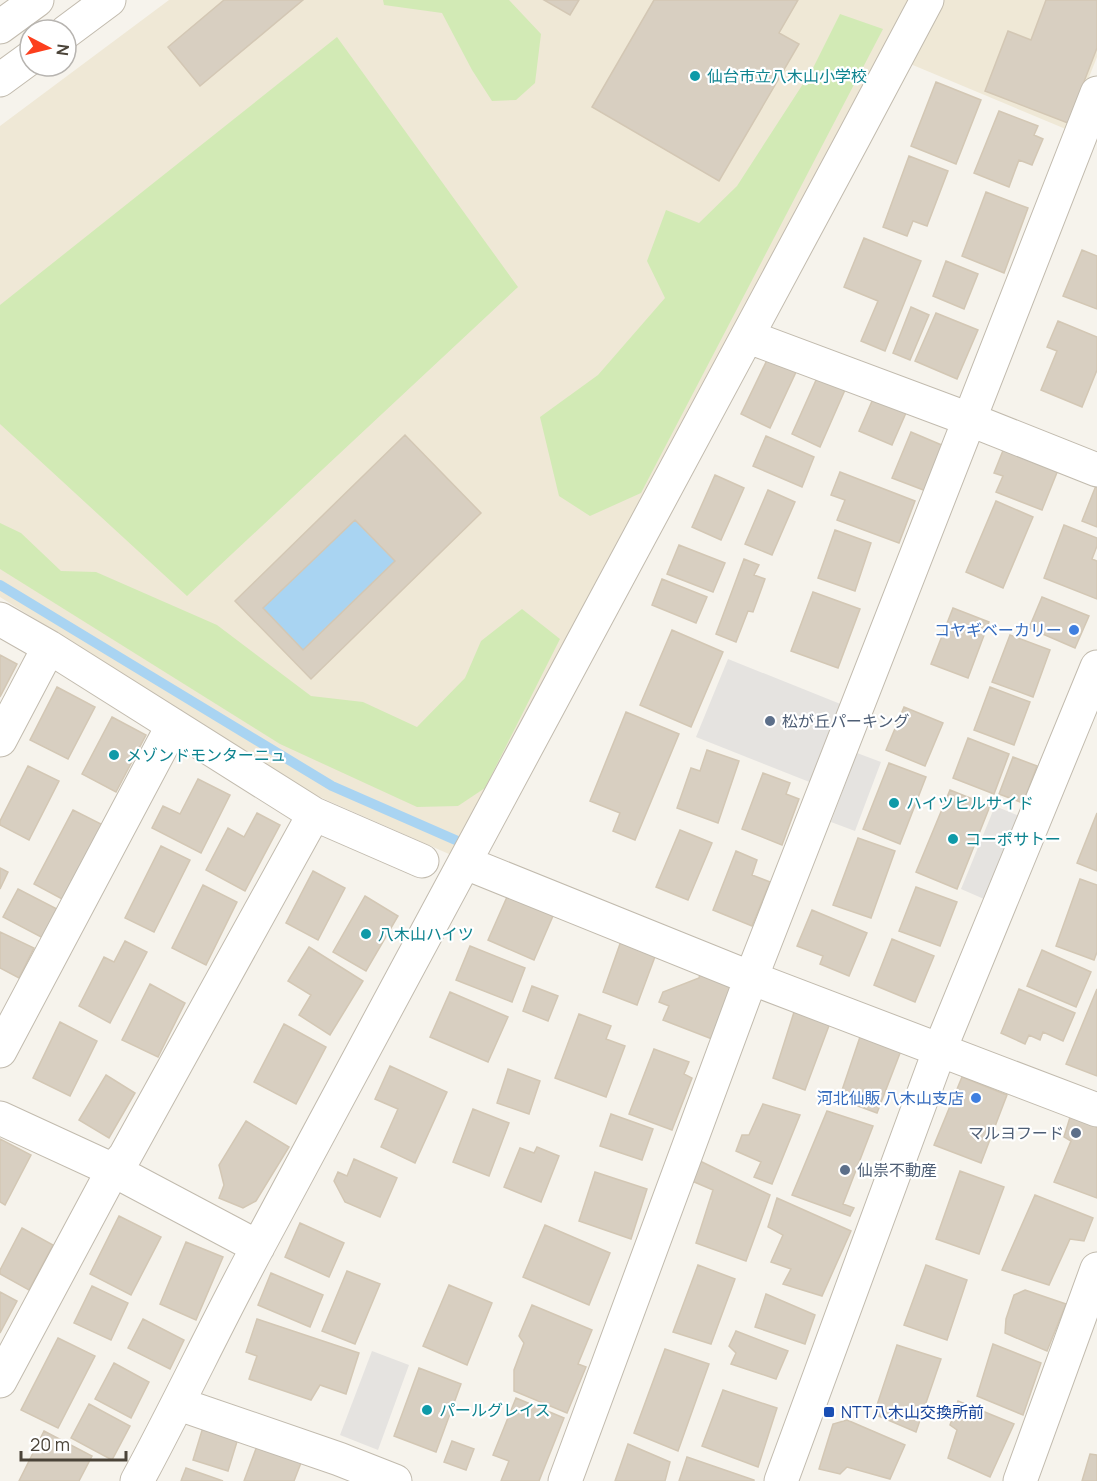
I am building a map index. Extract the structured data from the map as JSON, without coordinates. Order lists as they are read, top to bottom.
{
  "places": {
    "other": [
      "仙台市立八木山小学校",
      "コヤギベーカリー",
      "松が丘パーキング",
      "メゾンドモンターニュ",
      "ハイツヒルサイド",
      "コーポサトー",
      "八木山ハイツ",
      "河北仙販 八木山支店",
      "マルヨフード",
      "仙祟不動産",
      "パールグレイス"
    ],
    "transit": ["NTT八木山交換所前"]
  },
  "scale_bar": "20 m",
  "north": "right"
}
